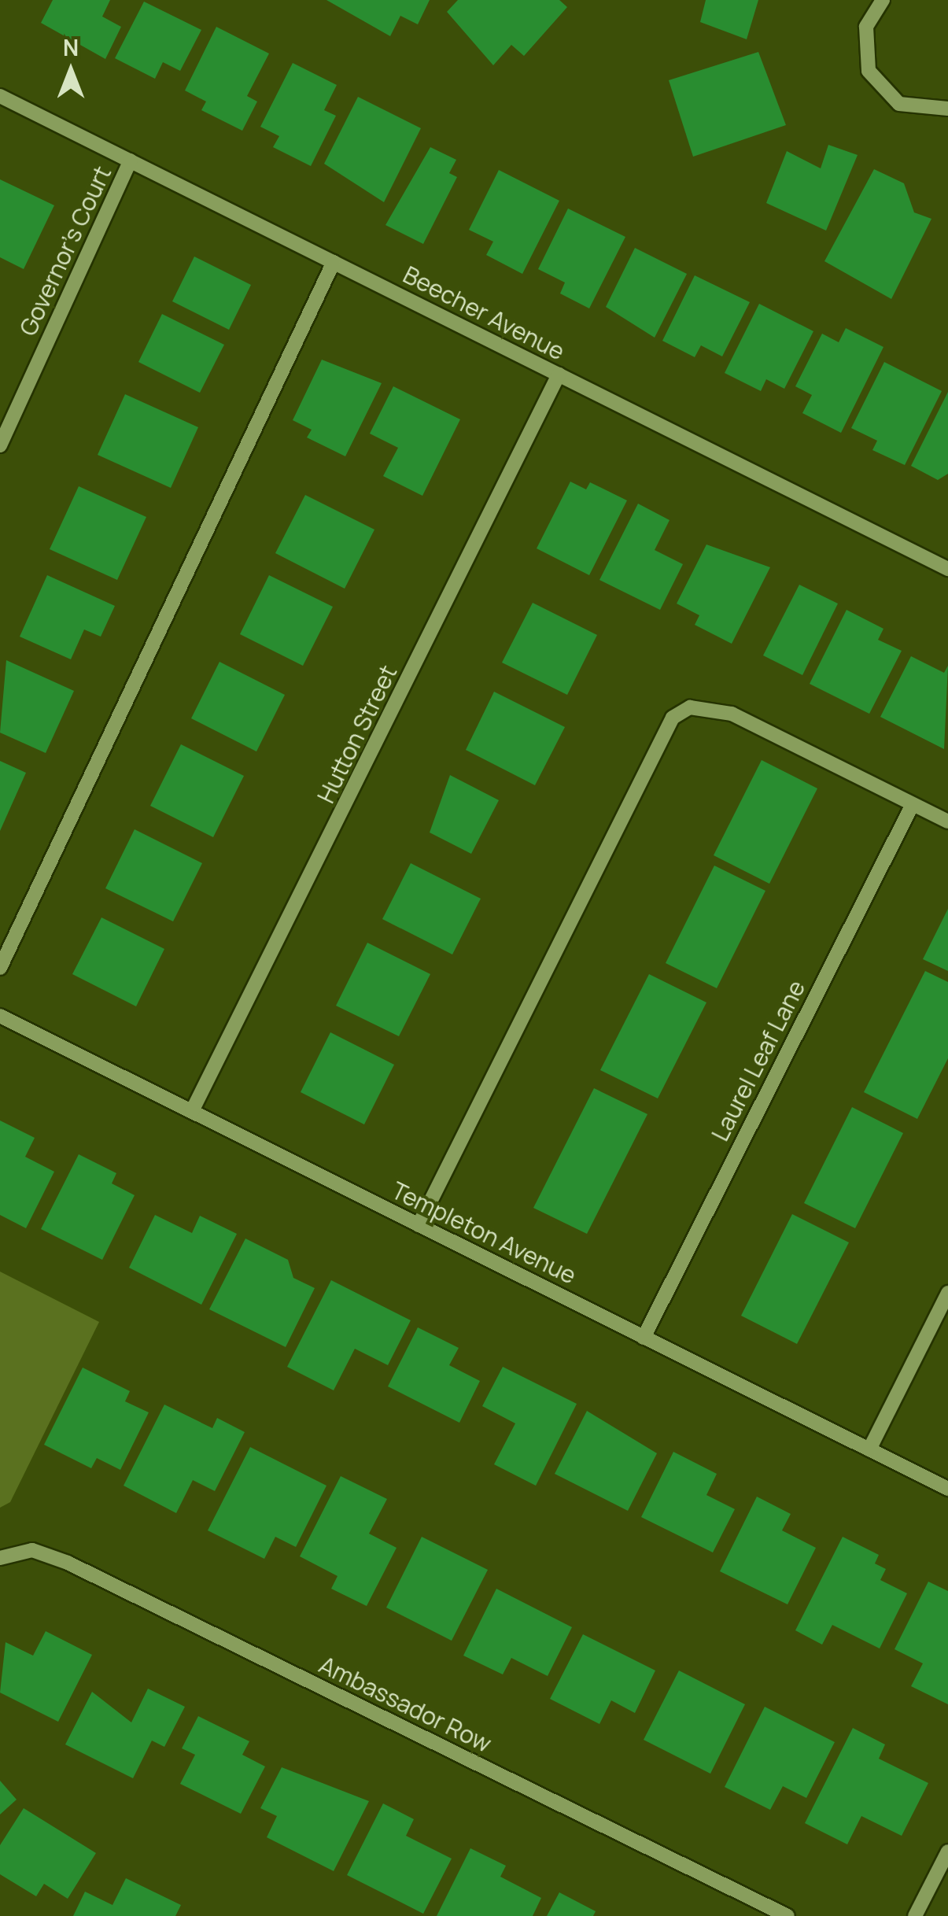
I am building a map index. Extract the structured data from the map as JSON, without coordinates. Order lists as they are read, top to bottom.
{
  "streets": {
    "street": [
      "Governor's Court",
      "Beecher Avenue",
      "Hutton Street",
      "Laurel Leaf Lane",
      "Templeton Avenue",
      "Ambassador Row"
    ]
  },
  "crossings": [
    ["Governor's Court", "Beecher Avenue"],
    ["Beecher Avenue", "Hutton Street"],
    ["Hutton Street", "Templeton Avenue"],
    ["Laurel Leaf Lane", "Templeton Avenue"]
  ],
  "north": "top"
}
